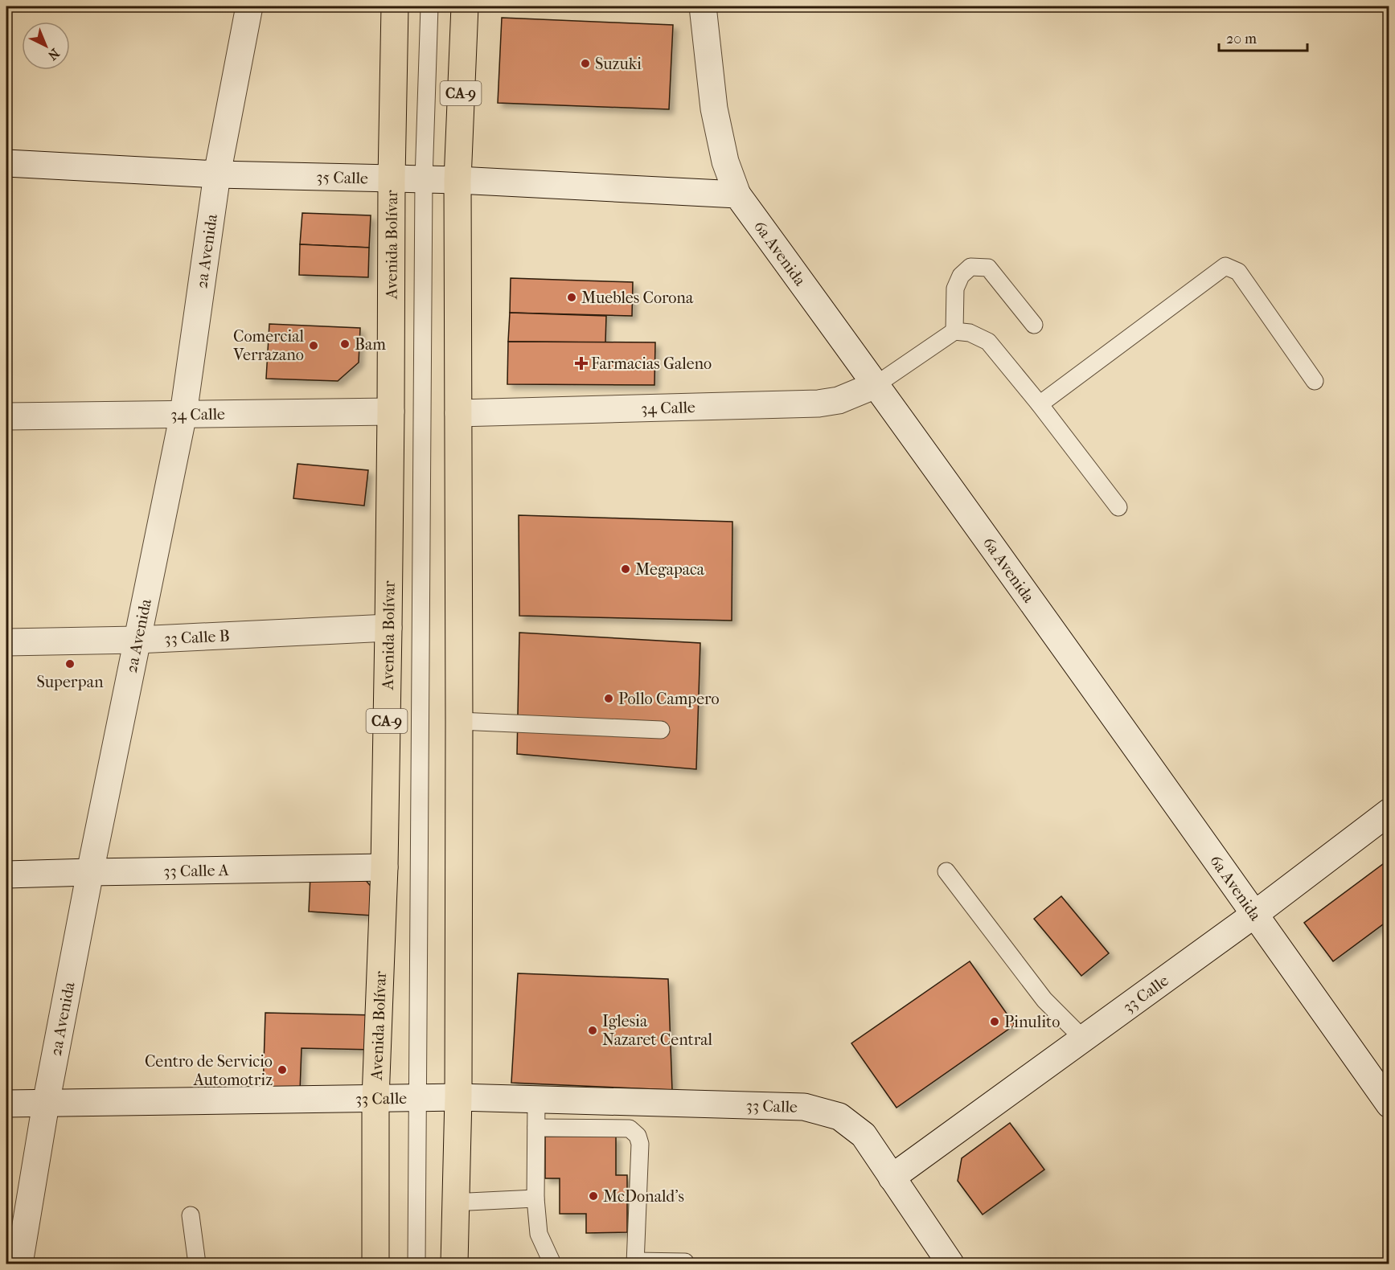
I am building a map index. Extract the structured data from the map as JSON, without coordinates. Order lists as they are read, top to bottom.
{
  "streets": {
    "main road": ["CA-9", "Avenida Bolívar"],
    "street": [
      "35 Calle",
      "2a Avenida",
      "6a Avenida",
      "34 Calle",
      "33 Calle B",
      "33 Calle A",
      "33 Calle"
    ]
  },
  "crossings": [
    ["CA-9", "35 Calle"],
    ["CA-9", "34 Calle"],
    ["CA-9", "33 Calle"],
    ["35 Calle", "Avenida Bolívar"],
    ["35 Calle", "2a Avenida"],
    ["35 Calle", "6a Avenida"],
    ["Avenida Bolívar", "34 Calle"],
    ["Avenida Bolívar", "33 Calle B"],
    ["Avenida Bolívar", "33 Calle A"],
    ["Avenida Bolívar", "33 Calle"],
    ["2a Avenida", "34 Calle"],
    ["2a Avenida", "33 Calle B"],
    ["2a Avenida", "33 Calle A"],
    ["2a Avenida", "33 Calle"],
    ["6a Avenida", "34 Calle"],
    ["6a Avenida", "33 Calle"]
  ],
  "places": {
    "other": [
      "Suzuki",
      "Muebles Corona",
      "Bam",
      "Comercial Verrazano",
      "Megapaca",
      "Superpan",
      "Pollo Campero",
      "Pinulito",
      "Iglesia Nazaret Central",
      "Centro de Servicio Automotriz",
      "McDonald's"
    ],
    "health": ["Farmacias Galeno"]
  },
  "scale_bar": "20 m",
  "north": "bottom right"
}
